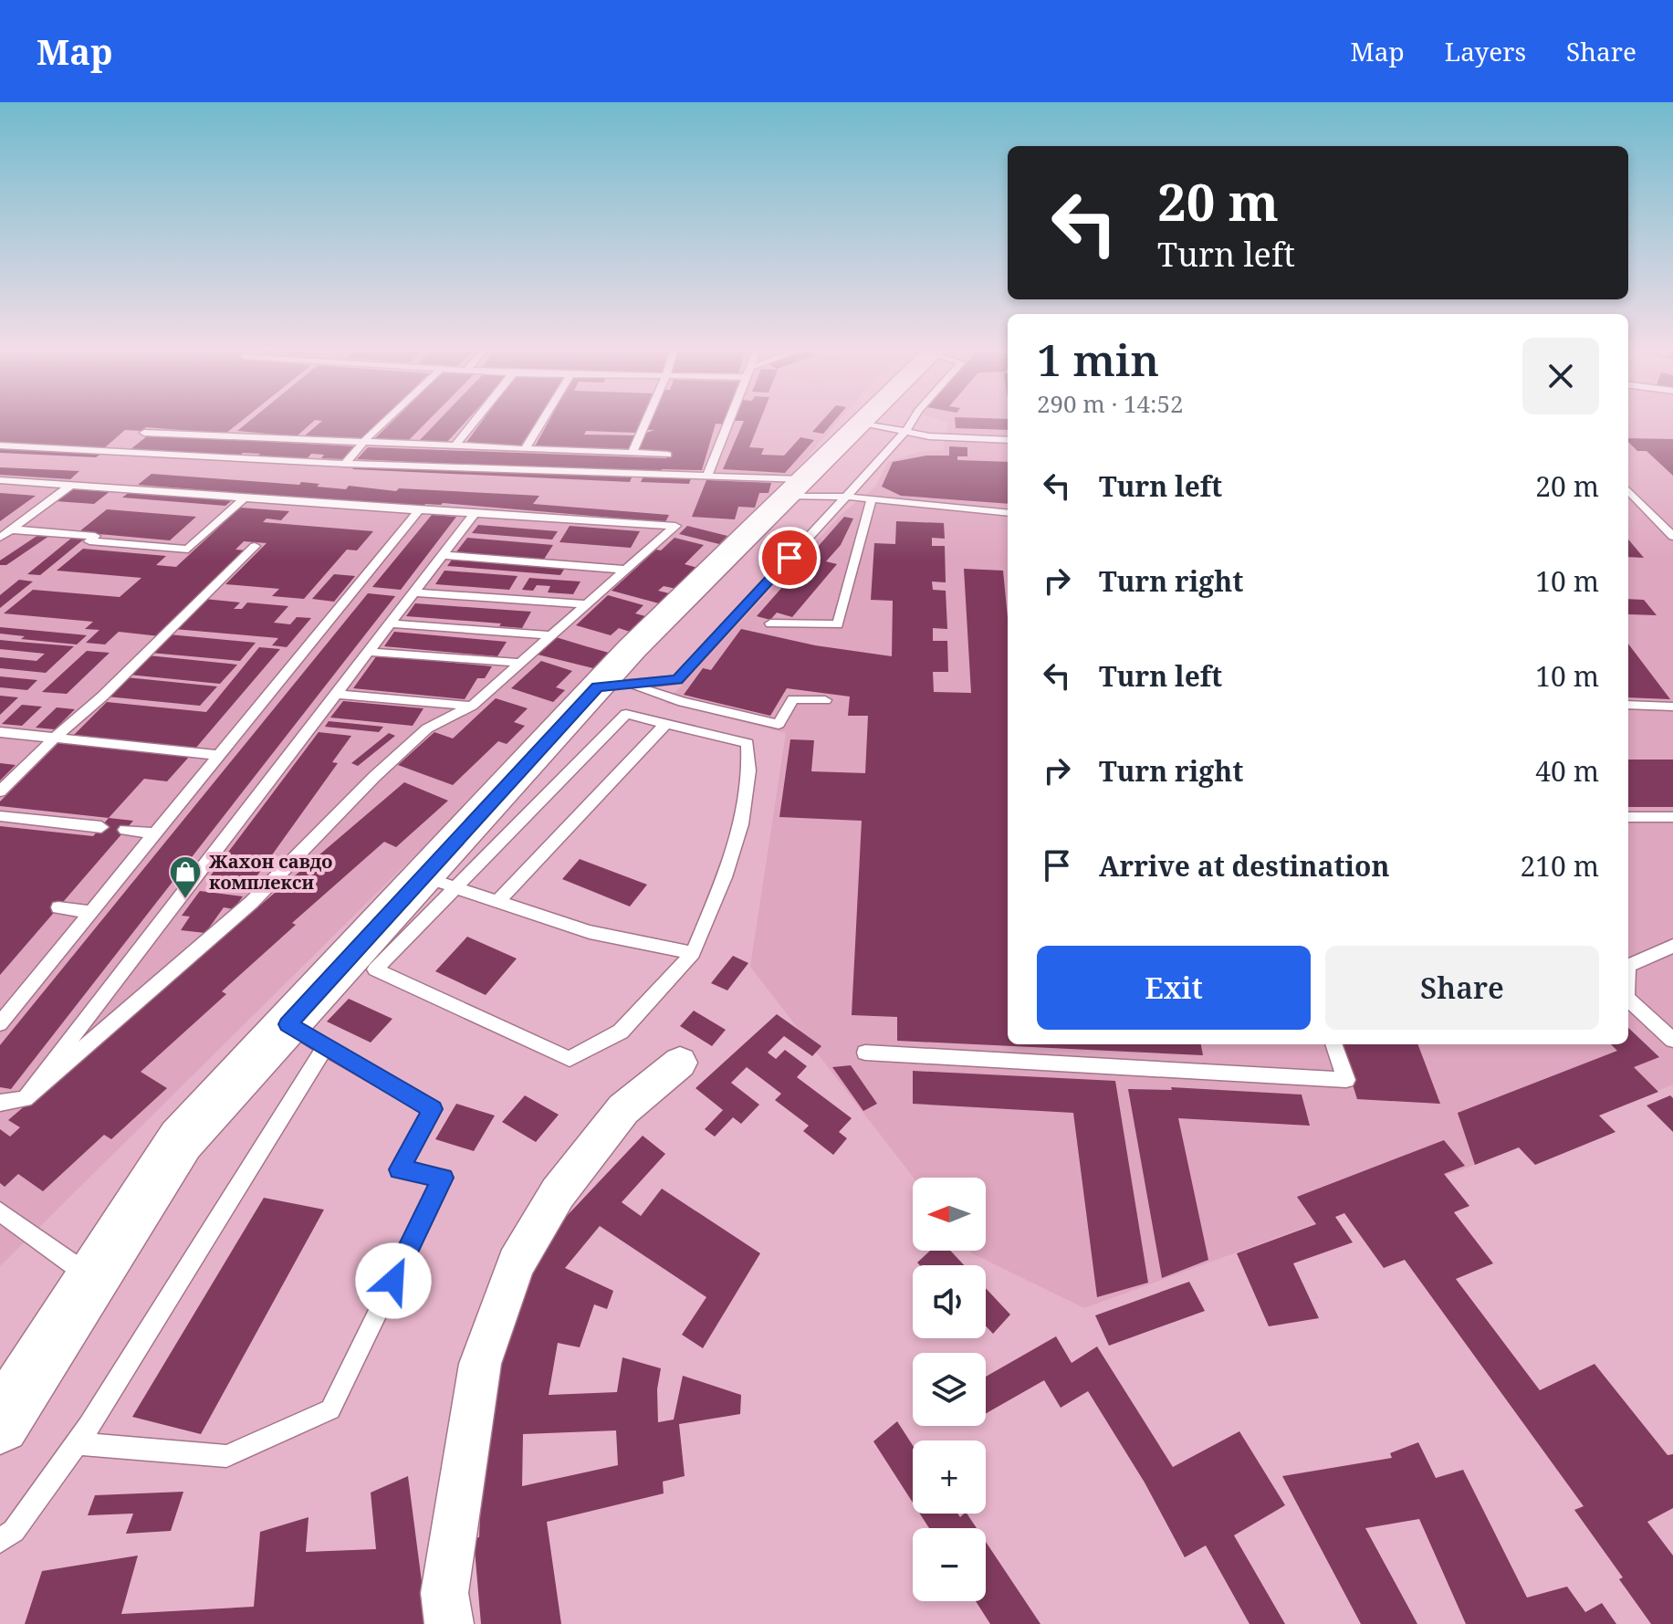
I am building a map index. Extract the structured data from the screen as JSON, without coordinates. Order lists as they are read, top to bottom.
{
  "places": {
    "shop": ["Жахон савдо комплекси"]
  },
  "north": "left",
  "page": {
    "header": "Map",
    "nav": ["Map", "Layers", "Share"],
    "turn": ["20 m", "Turn left"],
    "heading": ["1 min", "290 m · 14:52"],
    "list": [
      {
        "name": "Turn left",
        "value": "20 m"
      },
      {
        "name": "Turn right",
        "value": "10 m"
      },
      {
        "name": "Turn left",
        "value": "10 m"
      },
      {
        "name": "Turn right",
        "value": "40 m"
      },
      {
        "name": "Arrive at destination",
        "value": "210 m"
      }
    ],
    "buttons": ["Exit", "Share"],
    "map_buttons": ["+", "−"]
  }
}
